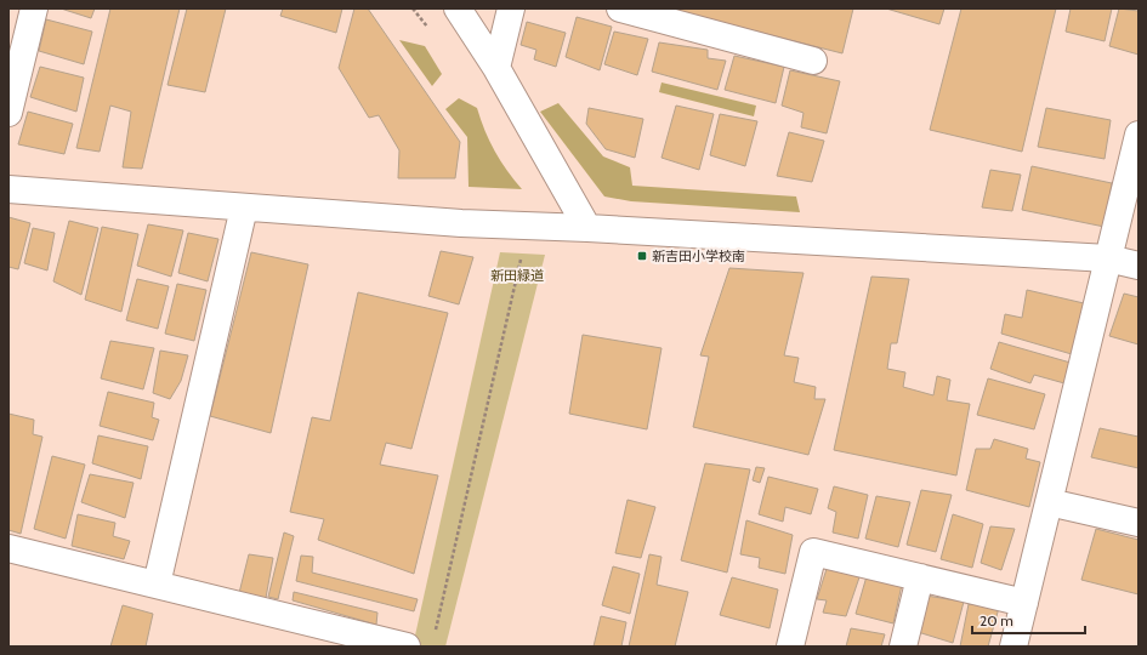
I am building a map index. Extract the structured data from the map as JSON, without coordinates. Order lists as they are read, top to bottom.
{
  "parks": ["新田緑道"],
  "places": {
    "transit": ["新吉田小学校南"]
  },
  "scale_bar": "20 m"
}
